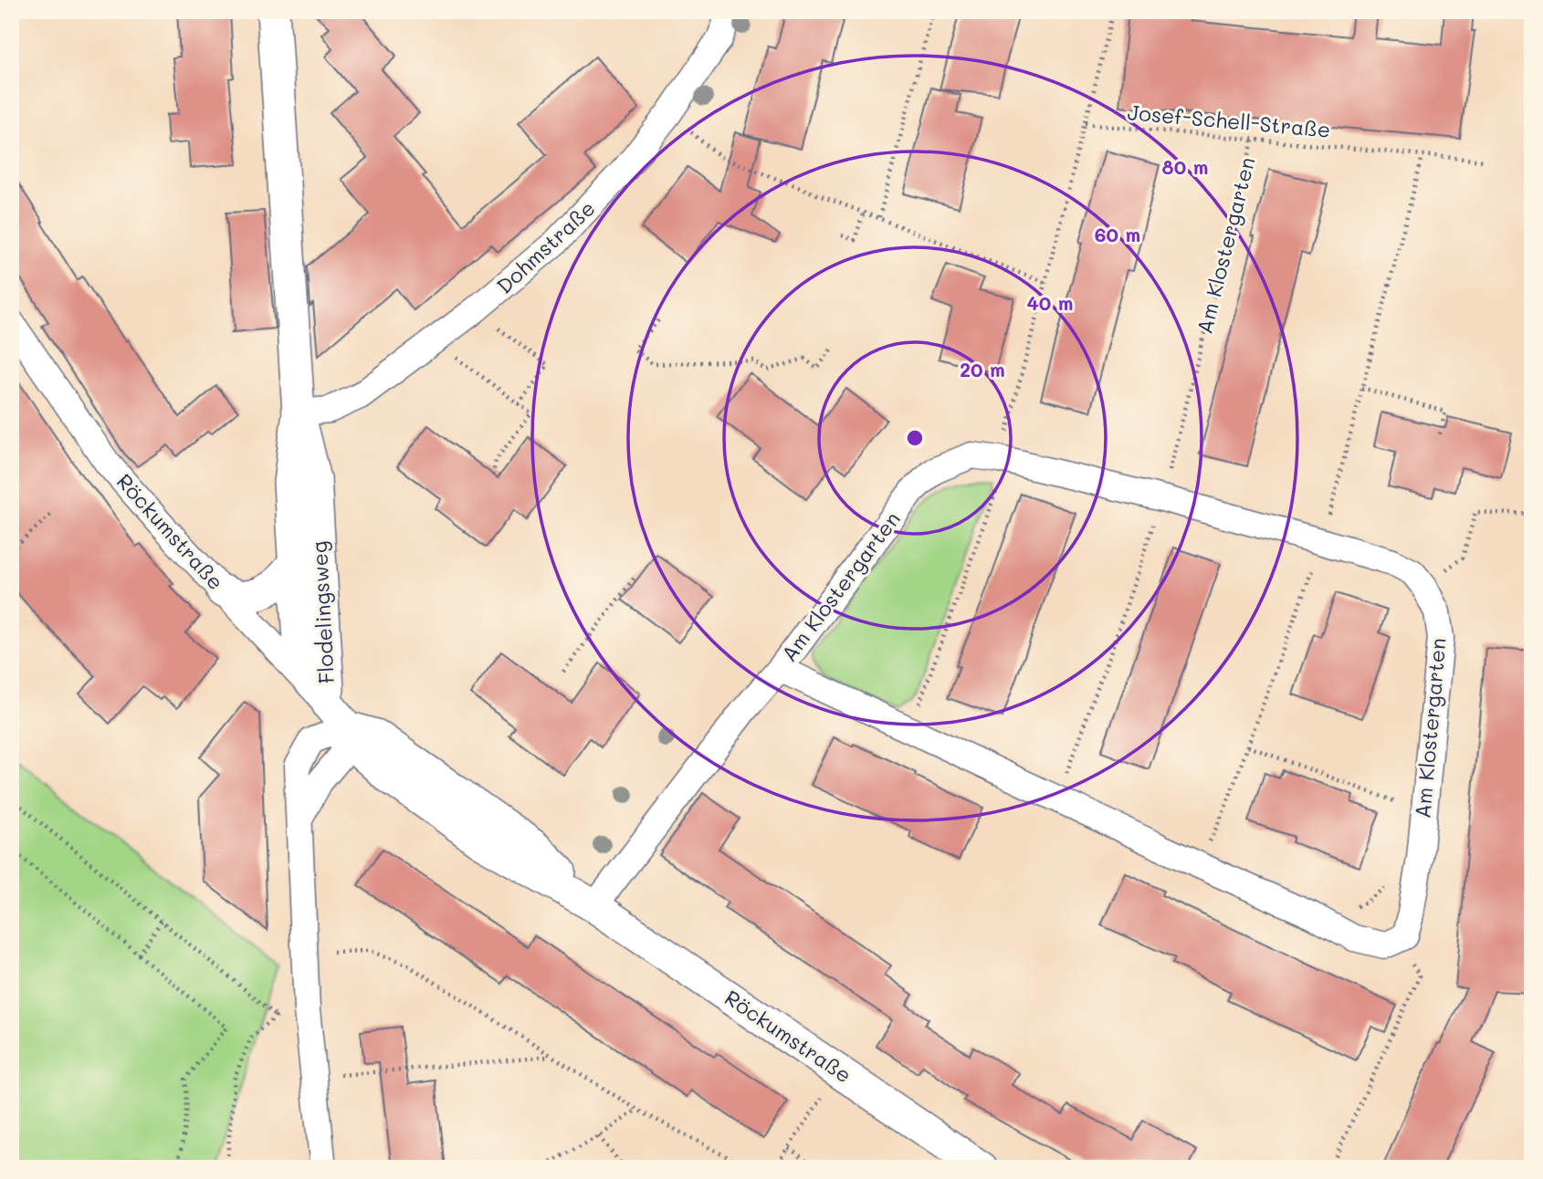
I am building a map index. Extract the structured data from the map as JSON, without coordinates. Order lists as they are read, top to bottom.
{
  "streets": {
    "street": [
      "Am Klostergarten",
      "Dohmstraße",
      "Röckumstraße",
      "Flodelingsweg"
    ],
    "path": ["Josef-Schell-Straße"]
  },
  "crossings": [
    ["Josef-Schell-Straße", "Am Klostergarten"],
    ["Am Klostergarten", "Röckumstraße"],
    ["Dohmstraße", "Flodelingsweg"],
    ["Röckumstraße", "Flodelingsweg"]
  ],
  "rings": [
    "80 m",
    "60 m",
    "40 m",
    "20 m"
  ]
}
